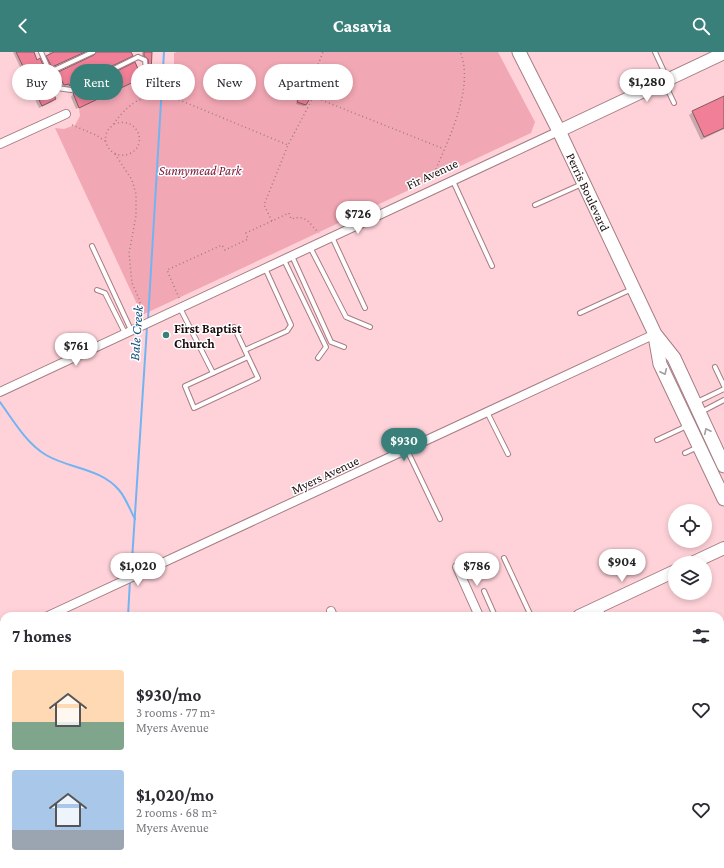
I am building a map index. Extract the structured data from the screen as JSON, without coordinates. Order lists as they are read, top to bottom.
{
  "streets": {
    "main road": ["Perris Boulevard"],
    "street": ["Fir Avenue", "Myers Avenue"]
  },
  "crossings": [
    ["Fir Avenue", "Perris Boulevard"],
    ["Perris Boulevard", "Myers Avenue"]
  ],
  "water": ["Bale Creek"],
  "parks": ["Sunnymead Park"],
  "places": ["First Baptist Church"],
  "page": {
    "header": "Casavia",
    "chip": [
      "Buy",
      "Rent",
      "Filters",
      "New",
      "Apartment"
    ],
    "price": [
      "$1,280",
      "$726",
      "$761",
      "$930",
      "$904",
      "$1,020",
      "$786"
    ],
    "heading": "7 homes",
    "list": [
      {
        "name": "$930/mo",
        "note": "3 rooms · 77 m² · Myers Avenue"
      },
      {
        "name": "$1,020/mo",
        "note": "2 rooms · 68 m² · Myers Avenue"
      }
    ]
  }
}
